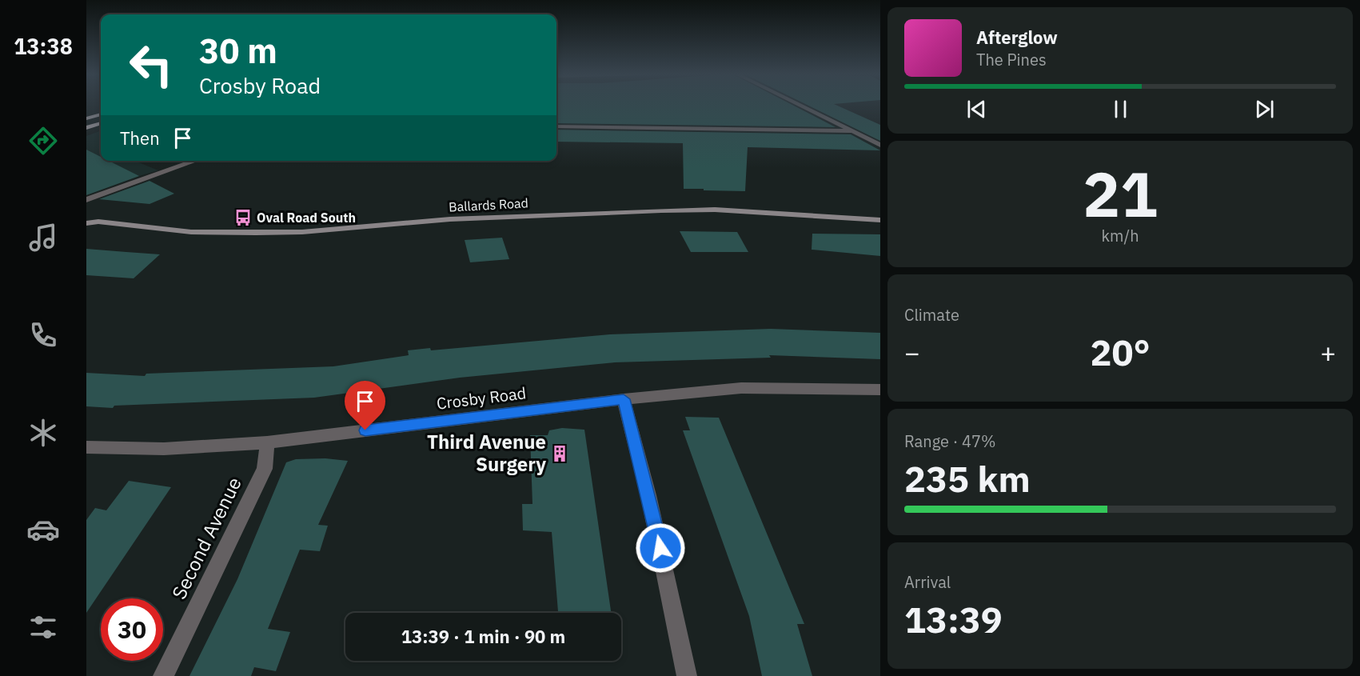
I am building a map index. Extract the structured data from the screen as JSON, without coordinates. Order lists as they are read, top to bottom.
{
  "streets": {
    "main road": ["Ballards Road"],
    "street": ["Crosby Road", "Second Avenue"]
  },
  "crossings": [
    ["Crosby Road", "Second Avenue"]
  ],
  "places": {
    "bus stop": ["Oval Road South"],
    "building": ["Third Avenue Surgery"]
  },
  "page": {
    "tabs": "13:38",
    "turn": ["30 m", "Crosby Road"],
    "song": ["Afterglow", "The Pines"],
    "then": "Then",
    "tile": [
      ["21", "km/h"],
      "Climate",
      ["Range · 47%", "235 km"],
      ["Arrival", "13:39"]
    ],
    "heat": ["−", "20°", "+"],
    "limit": "30",
    "trip": "13:39 · 1 min · 90 m"
  }
}
